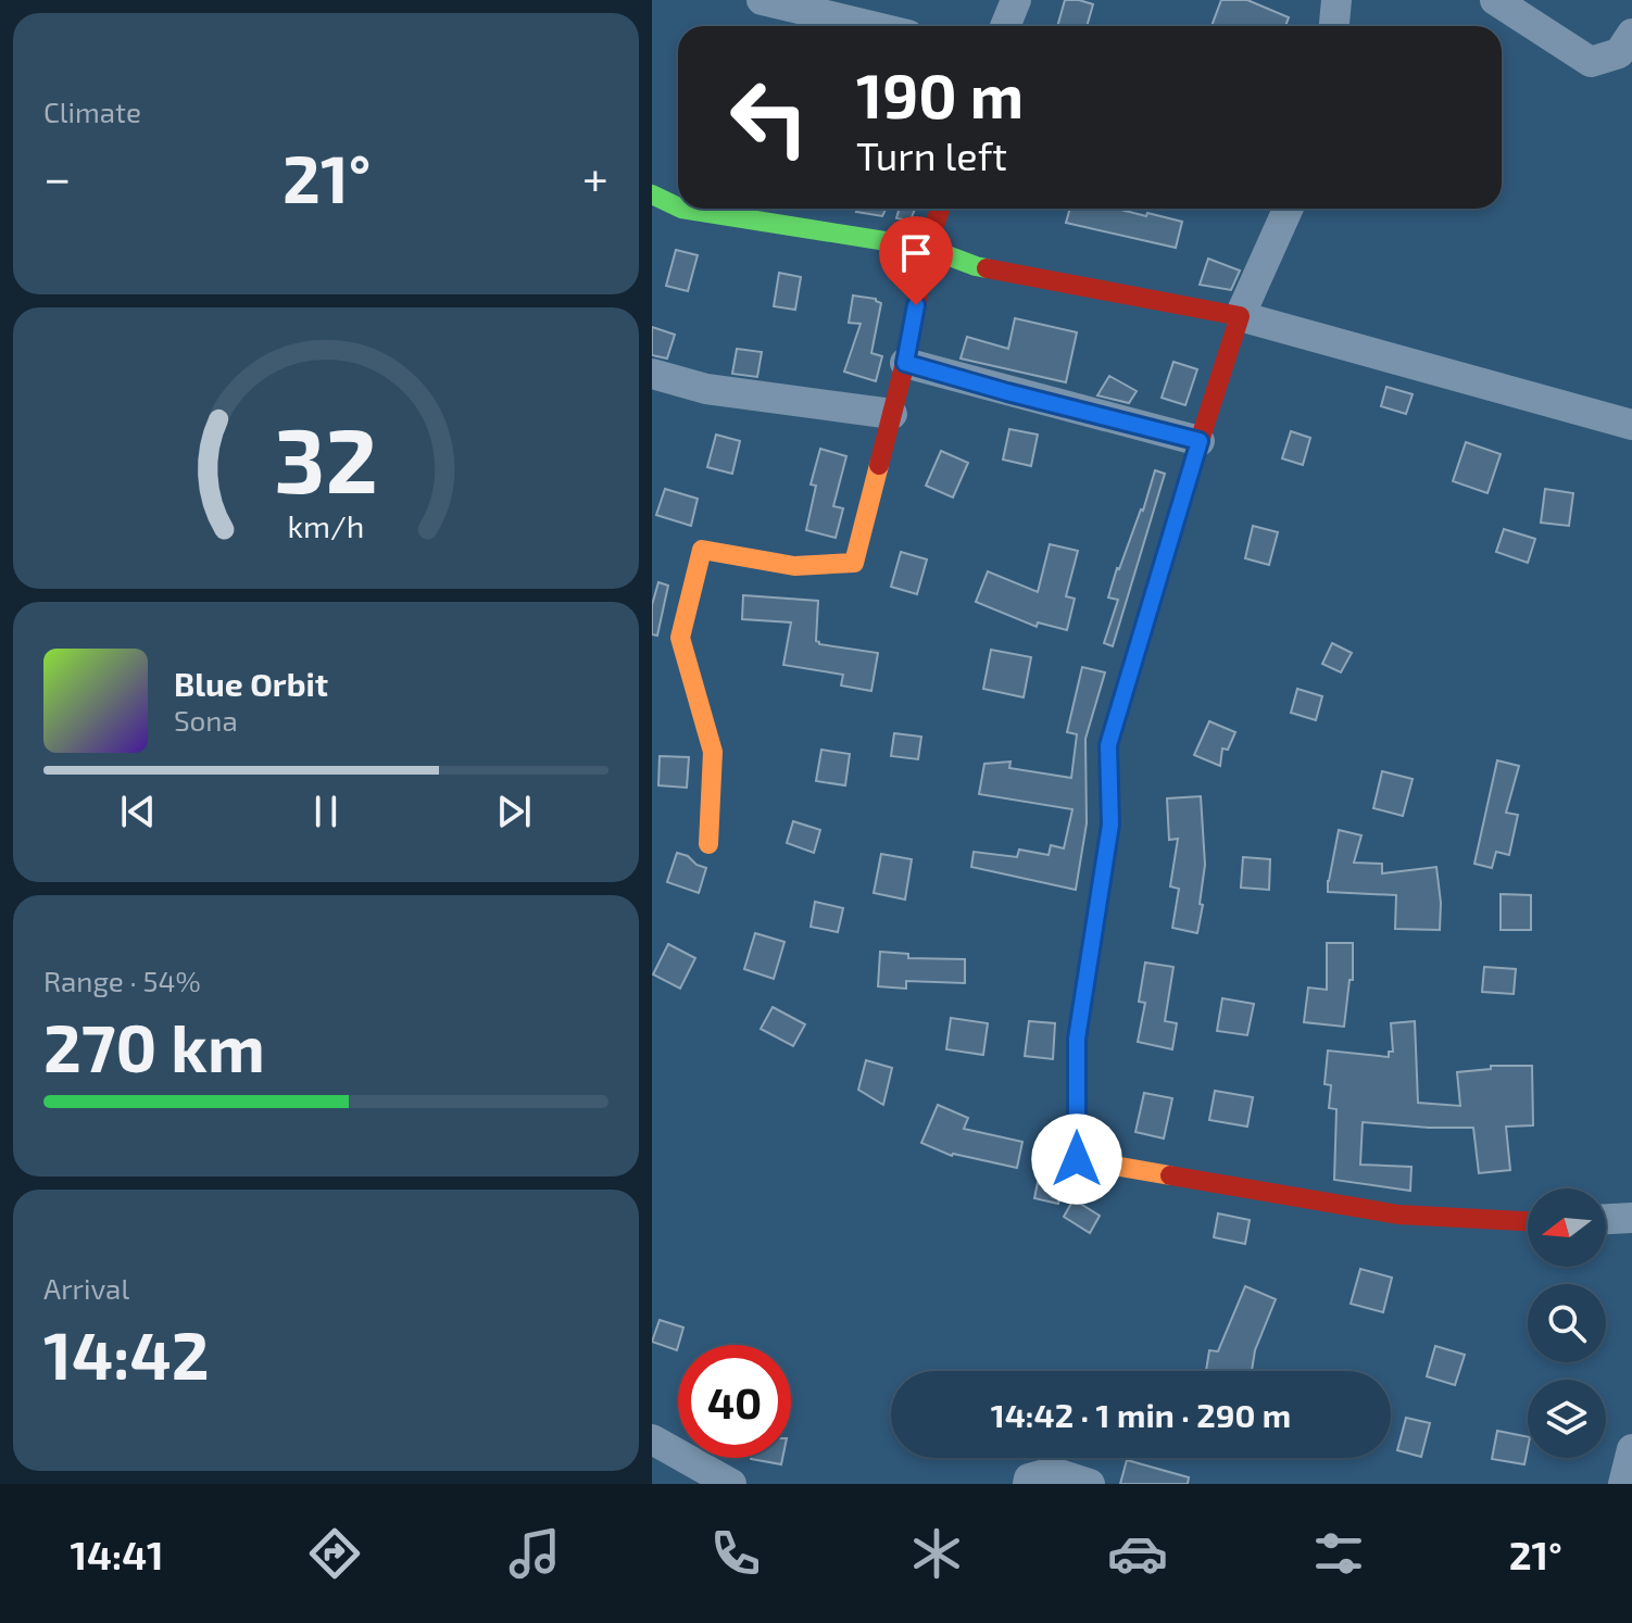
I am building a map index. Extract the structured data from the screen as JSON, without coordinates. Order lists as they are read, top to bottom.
{
  "north": "left",
  "page": {
    "tile": [
      "Climate",
      ["Range · 54%", "270 km"],
      ["Arrival", "14:42"]
    ],
    "turn": ["190 m", "Turn left"],
    "heat": ["−", "21°", "+"],
    "song": ["Blue Orbit", "Sona"],
    "limit": "40",
    "trip": "14:42 · 1 min · 290 m",
    "tabs": ["14:41", "21°"],
    "gauge": ["32", "km/h"]
  }
}
